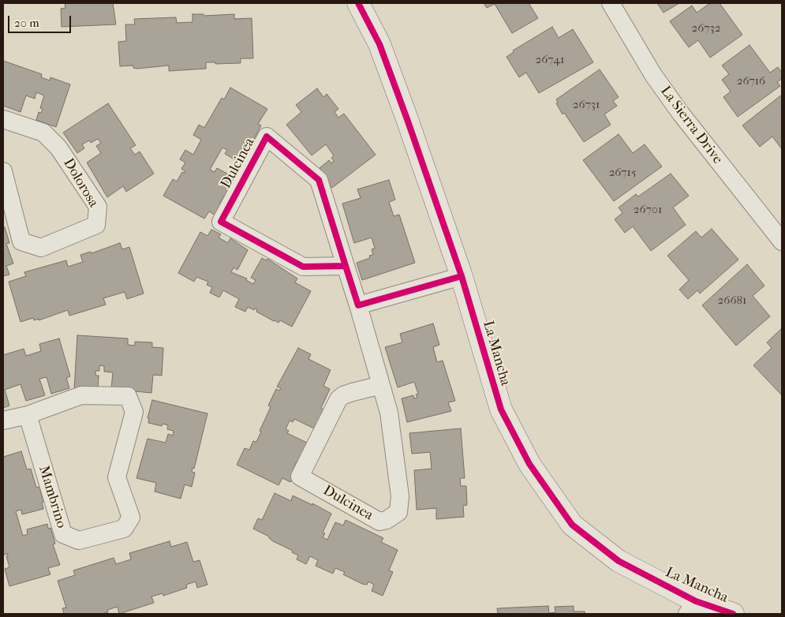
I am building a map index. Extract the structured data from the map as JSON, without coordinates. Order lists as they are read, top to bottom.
{
  "streets": {
    "street": [
      "La Sierra Drive",
      "Dulcinea",
      "Dolorosa",
      "La Mancha",
      "Mambrino"
    ]
  },
  "house_numbers": [
    "26732",
    "26741",
    "26716",
    "26731",
    "26715",
    "26701",
    "26681"
  ],
  "scale_bar": "20 m"
}
